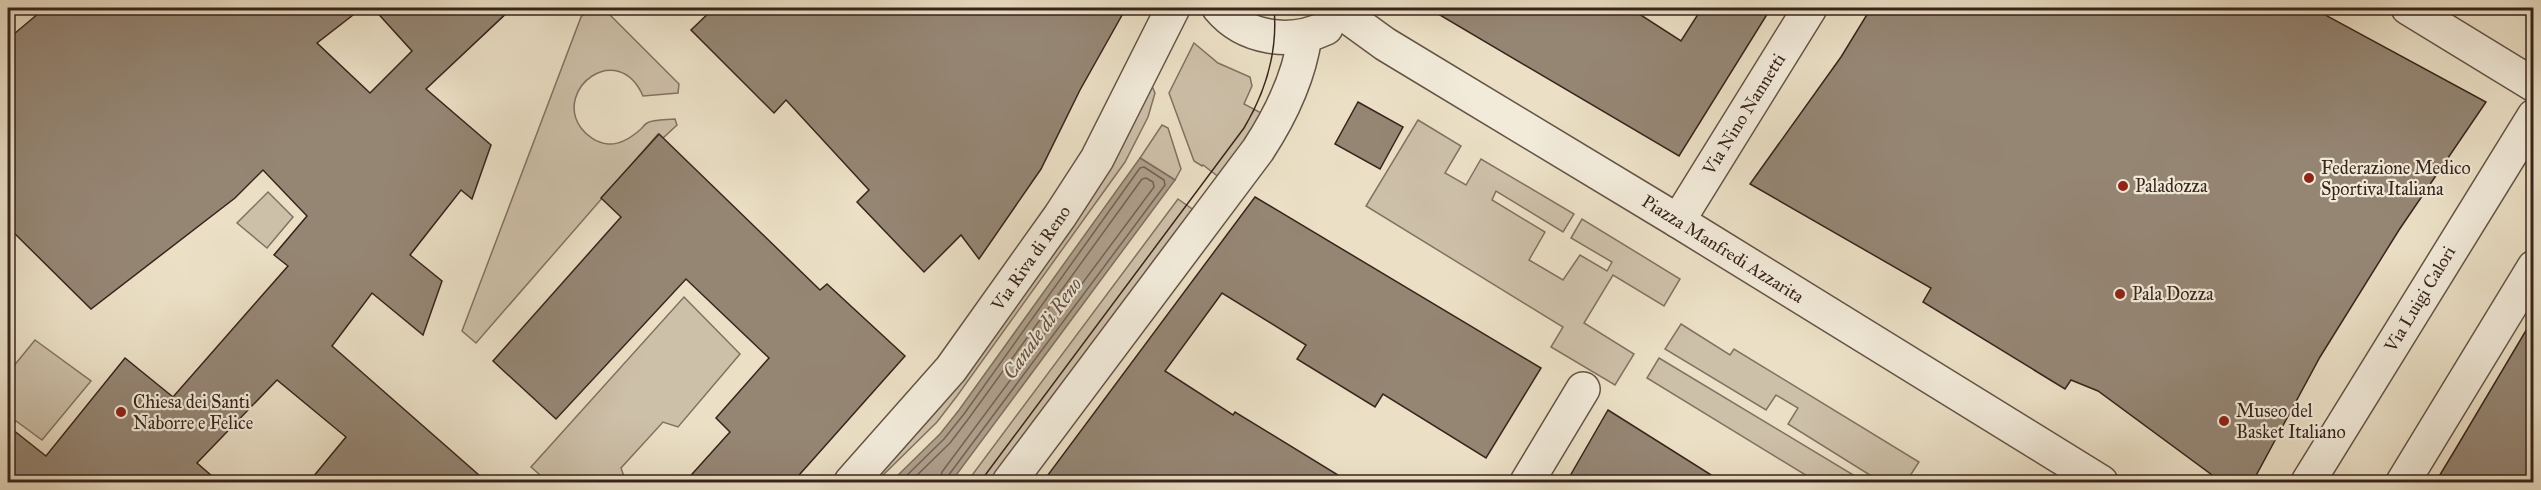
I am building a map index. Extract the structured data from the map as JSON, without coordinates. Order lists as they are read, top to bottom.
{
  "streets": {
    "street": [
      "Via Nino Nannetti",
      "Piazza Manfredi Azzarita",
      "Via Riva di Reno",
      "Via Luigi Calori"
    ]
  },
  "crossings": [
    ["Via Nino Nannetti", "Piazza Manfredi Azzarita"]
  ],
  "water": ["Canale di Reno"],
  "places": [
    "Federazione Medico Sportiva Italiana",
    "Paladozza",
    "Pala Dozza",
    "Chiesa dei Santi Naborre e Felice",
    "Museo del Basket Italiano"
  ]
}
